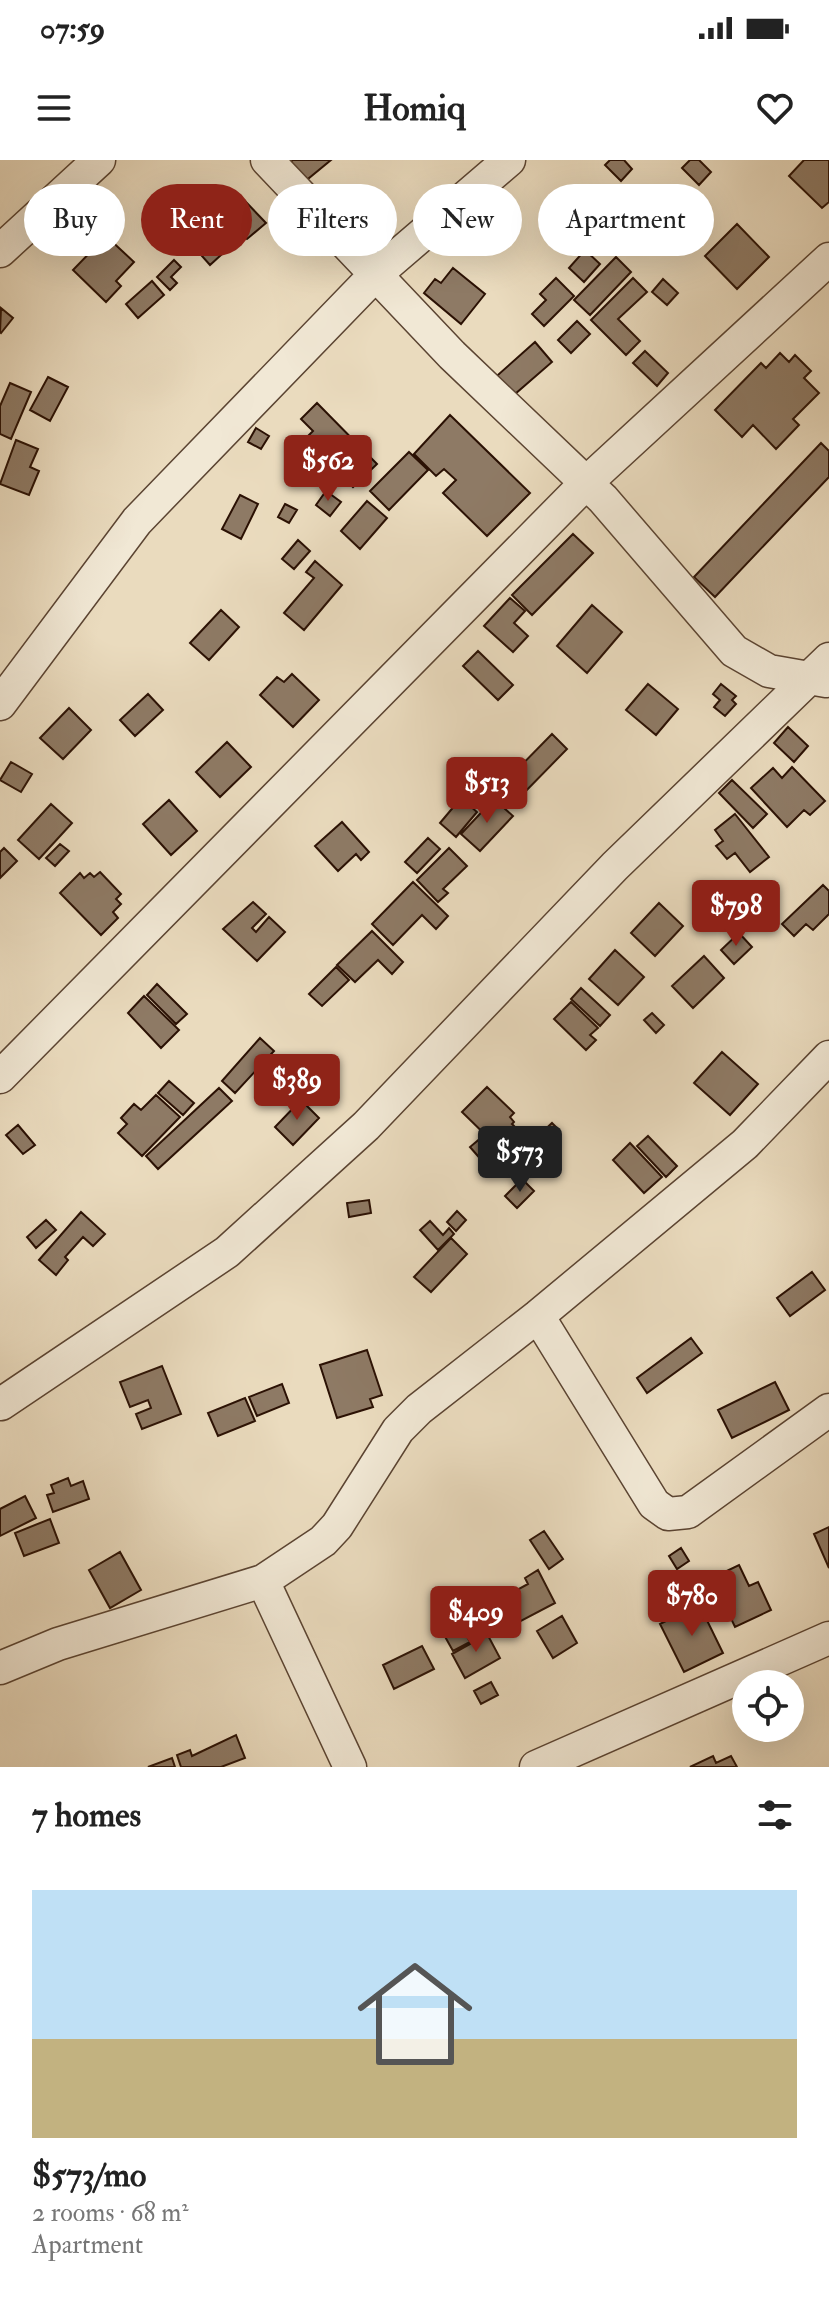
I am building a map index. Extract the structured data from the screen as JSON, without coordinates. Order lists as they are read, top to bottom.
{
  "page": {
    "status": "07:59",
    "header": "Homiq",
    "chip": [
      "Buy",
      "Rent",
      "Filters",
      "New",
      "Apartment"
    ],
    "price": [
      "$562",
      "$513",
      "$798",
      "$389",
      "$573",
      "$780",
      "$409"
    ],
    "heading": "7 homes",
    "list": [
      {
        "name": "$573/mo",
        "note": "2 rooms · 68 m² · Apartment"
      }
    ]
  }
}
